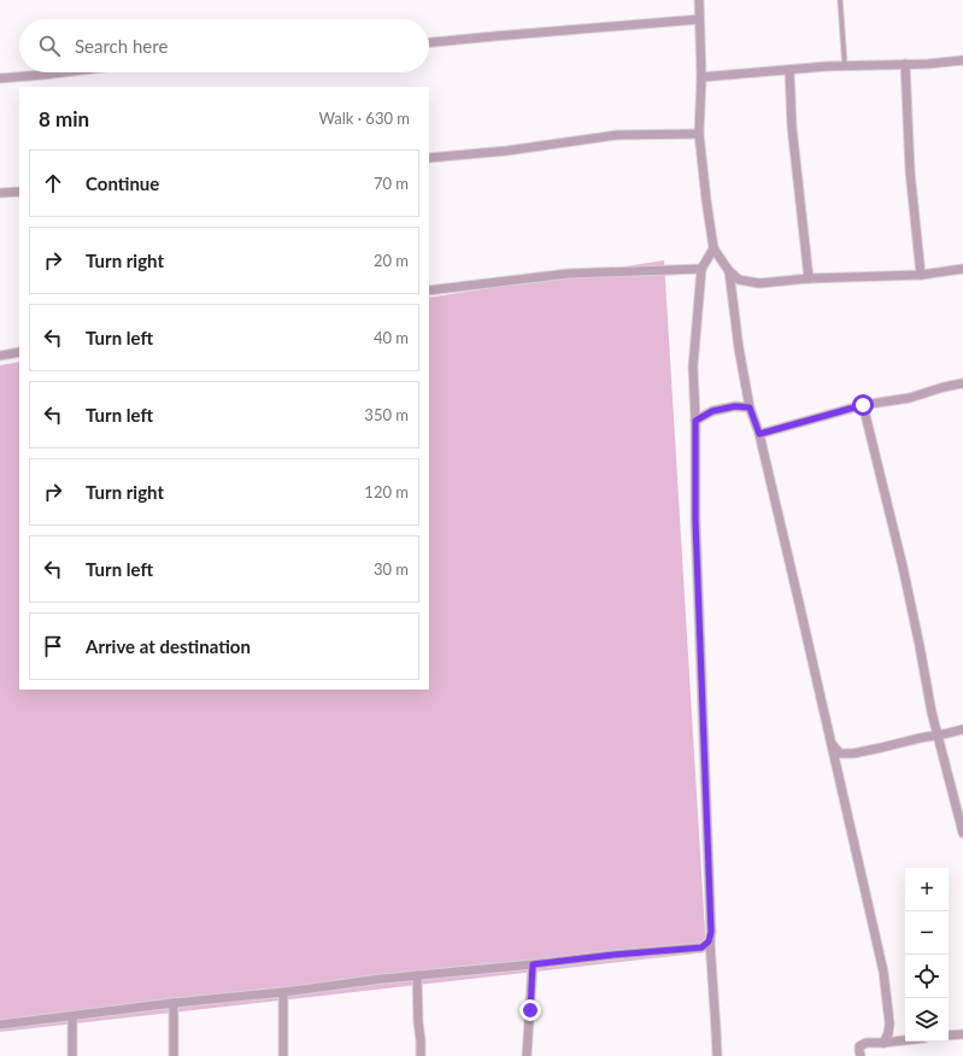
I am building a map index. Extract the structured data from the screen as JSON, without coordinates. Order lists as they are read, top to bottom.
{
  "page": {
    "search": "Search here",
    "heading": ["8 min", "Walk · 630 m"],
    "list": [
      ["Continue", "70 m"],
      ["Turn right", "20 m"],
      ["Turn left", "40 m"],
      ["Turn left", "350 m"],
      ["Turn right", "120 m"],
      ["Turn left", "30 m"],
      "Arrive at destination"
    ],
    "map_buttons": ["+", "−"]
  }
}
